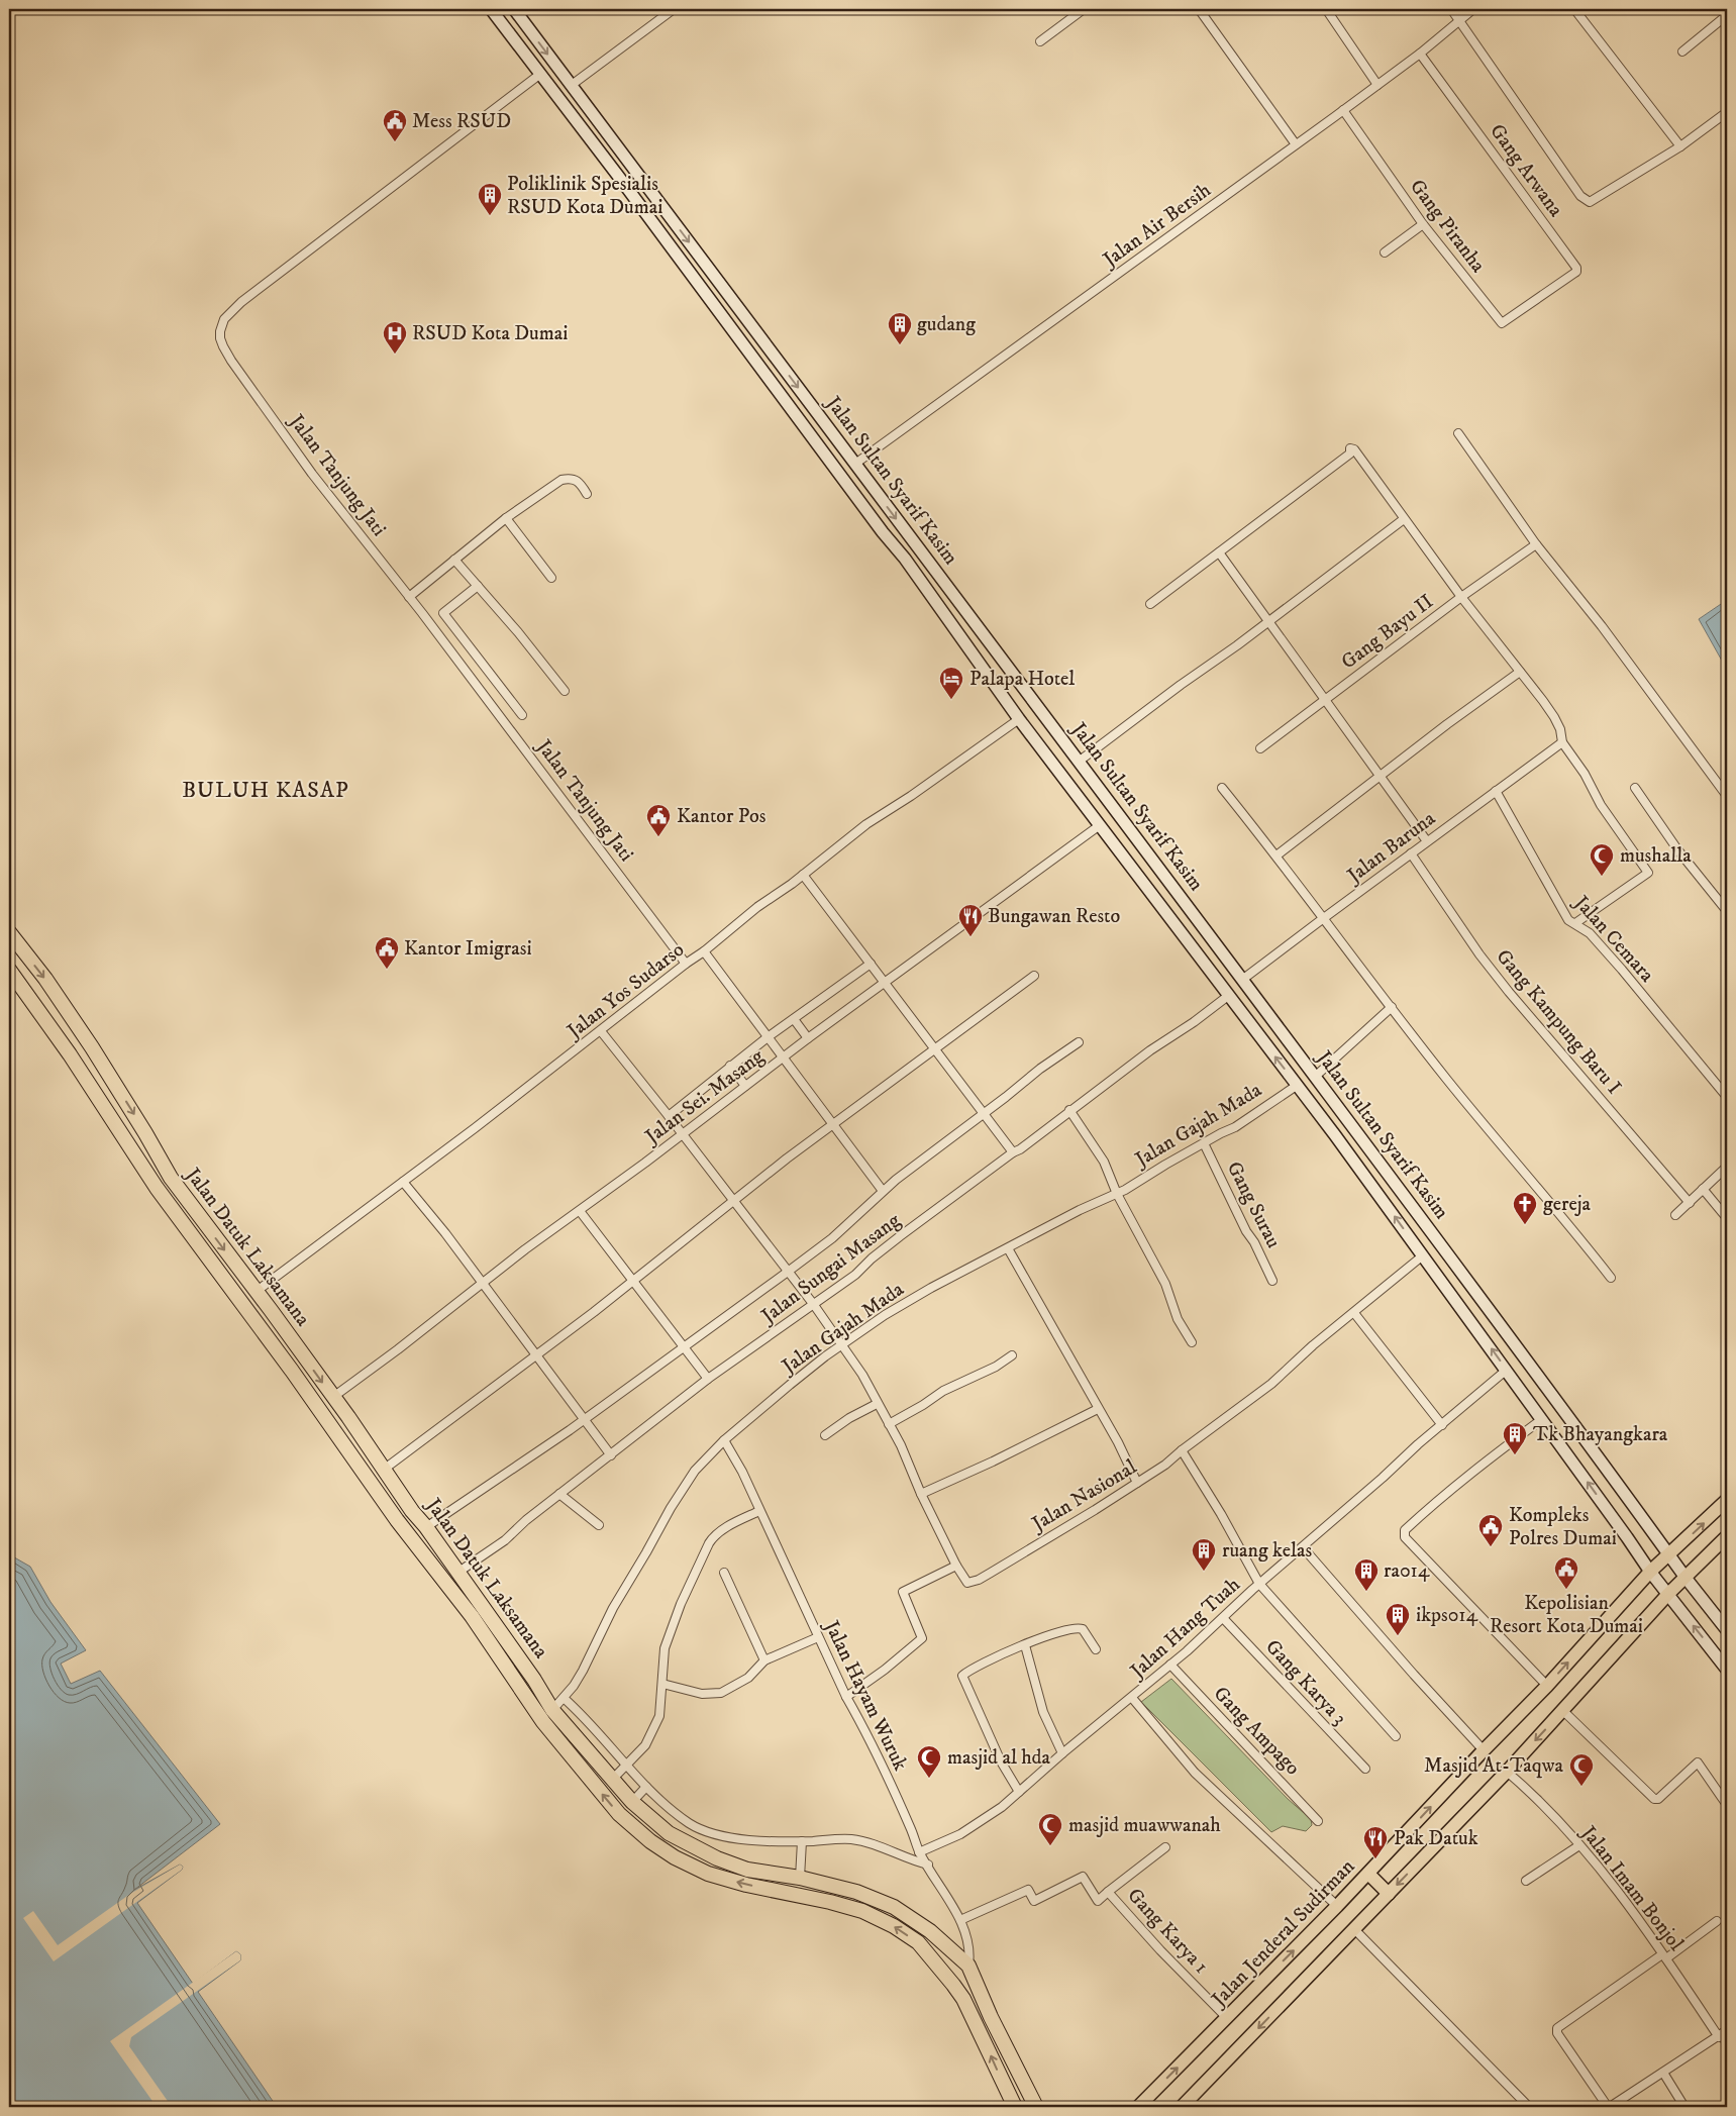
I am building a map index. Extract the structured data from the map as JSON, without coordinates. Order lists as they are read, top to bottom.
{
  "streets": {
    "highway": ["Jalan Datuk Laksamana"],
    "main road": ["Jalan Jenderal Sudirman"],
    "street": [
      "Gang Arwana",
      "Jalan Air Bersih",
      "Gang Piranha",
      "Jalan Tanjung Jati",
      "Jalan Sultan Syarif Kasim",
      "Gang Bayu II",
      "Jalan Baruna",
      "Jalan Cemara",
      "Jalan Yos Sudarso",
      "Gang Kampung Baru I",
      "Jalan Sei. Masang",
      "Jalan Gajah Mada",
      "Gang Surau",
      "Jalan Sungai Masang",
      "Jalan Nasional",
      "Jalan Hang Tuah",
      "Gang Karya 3",
      "Jalan Hayam Wuruk",
      "Gang Ampago",
      "Jalan Imam Bonjol",
      "Gang Karya 1"
    ]
  },
  "crossings": [
    ["Gang Arwana", "Jalan Air Bersih"],
    ["Gang Arwana", "Gang Piranha"],
    ["Jalan Air Bersih", "Gang Piranha"],
    ["Jalan Air Bersih", "Jalan Sultan Syarif Kasim"],
    ["Jalan Tanjung Jati", "Jalan Sultan Syarif Kasim"],
    ["Jalan Tanjung Jati", "Jalan Yos Sudarso"],
    ["Jalan Sultan Syarif Kasim", "Jalan Baruna"],
    ["Jalan Sultan Syarif Kasim", "Jalan Yos Sudarso"],
    ["Jalan Sultan Syarif Kasim", "Jalan Sei. Masang"],
    ["Jalan Sultan Syarif Kasim", "Jalan Gajah Mada"],
    ["Jalan Sultan Syarif Kasim", "Jalan Sungai Masang"],
    ["Jalan Sultan Syarif Kasim", "Jalan Nasional"],
    ["Jalan Sultan Syarif Kasim", "Jalan Hang Tuah"],
    ["Jalan Sultan Syarif Kasim", "Jalan Jenderal Sudirman"],
    ["Jalan Baruna", "Jalan Cemara"],
    ["Jalan Baruna", "Gang Kampung Baru I"],
    ["Jalan Yos Sudarso", "Jalan Datuk Laksamana"],
    ["Jalan Yos Sudarso", "Jalan Nasional"],
    ["Jalan Sei. Masang", "Jalan Datuk Laksamana"],
    ["Jalan Sei. Masang", "Jalan Nasional"],
    ["Jalan Gajah Mada", "Gang Surau"],
    ["Jalan Gajah Mada", "Jalan Datuk Laksamana"],
    ["Jalan Gajah Mada", "Jalan Nasional"],
    ["Jalan Gajah Mada", "Jalan Hayam Wuruk"],
    ["Jalan Datuk Laksamana", "Jalan Sungai Masang"],
    ["Jalan Datuk Laksamana", "Jalan Hayam Wuruk"],
    ["Jalan Sungai Masang", "Jalan Nasional"],
    ["Jalan Hang Tuah", "Gang Karya 3"],
    ["Jalan Hang Tuah", "Jalan Hayam Wuruk"],
    ["Jalan Hang Tuah", "Gang Ampago"],
    ["Jalan Hayam Wuruk", "Gang Karya 1"],
    ["Gang Karya 1", "Jalan Jenderal Sudirman"]
  ],
  "districts": ["BULUH KASAP"],
  "places": {
    "public building": [
      "Mess RSUD",
      "Kantor Pos",
      "Kantor Imigrasi",
      "Kompleks Polres Dumai",
      "Kepolisian Resort Kota Dumai"
    ],
    "building": [
      "Poliklinik Spesialis RSUD Kota Dumai",
      "gudang",
      "Tk Bhayangkara",
      "ruang kelas",
      "ra014",
      "ikps014"
    ],
    "hospital": ["RSUD Kota Dumai"],
    "hotel": ["Palapa Hotel"],
    "mosque": [
      "mushalla",
      "masjid al hda",
      "Masjid At-Taqwa",
      "masjid muawwanah"
    ],
    "restaurant": ["Bungawan Resto", "Pak Datuk"],
    "church": ["gereja"]
  }
}
